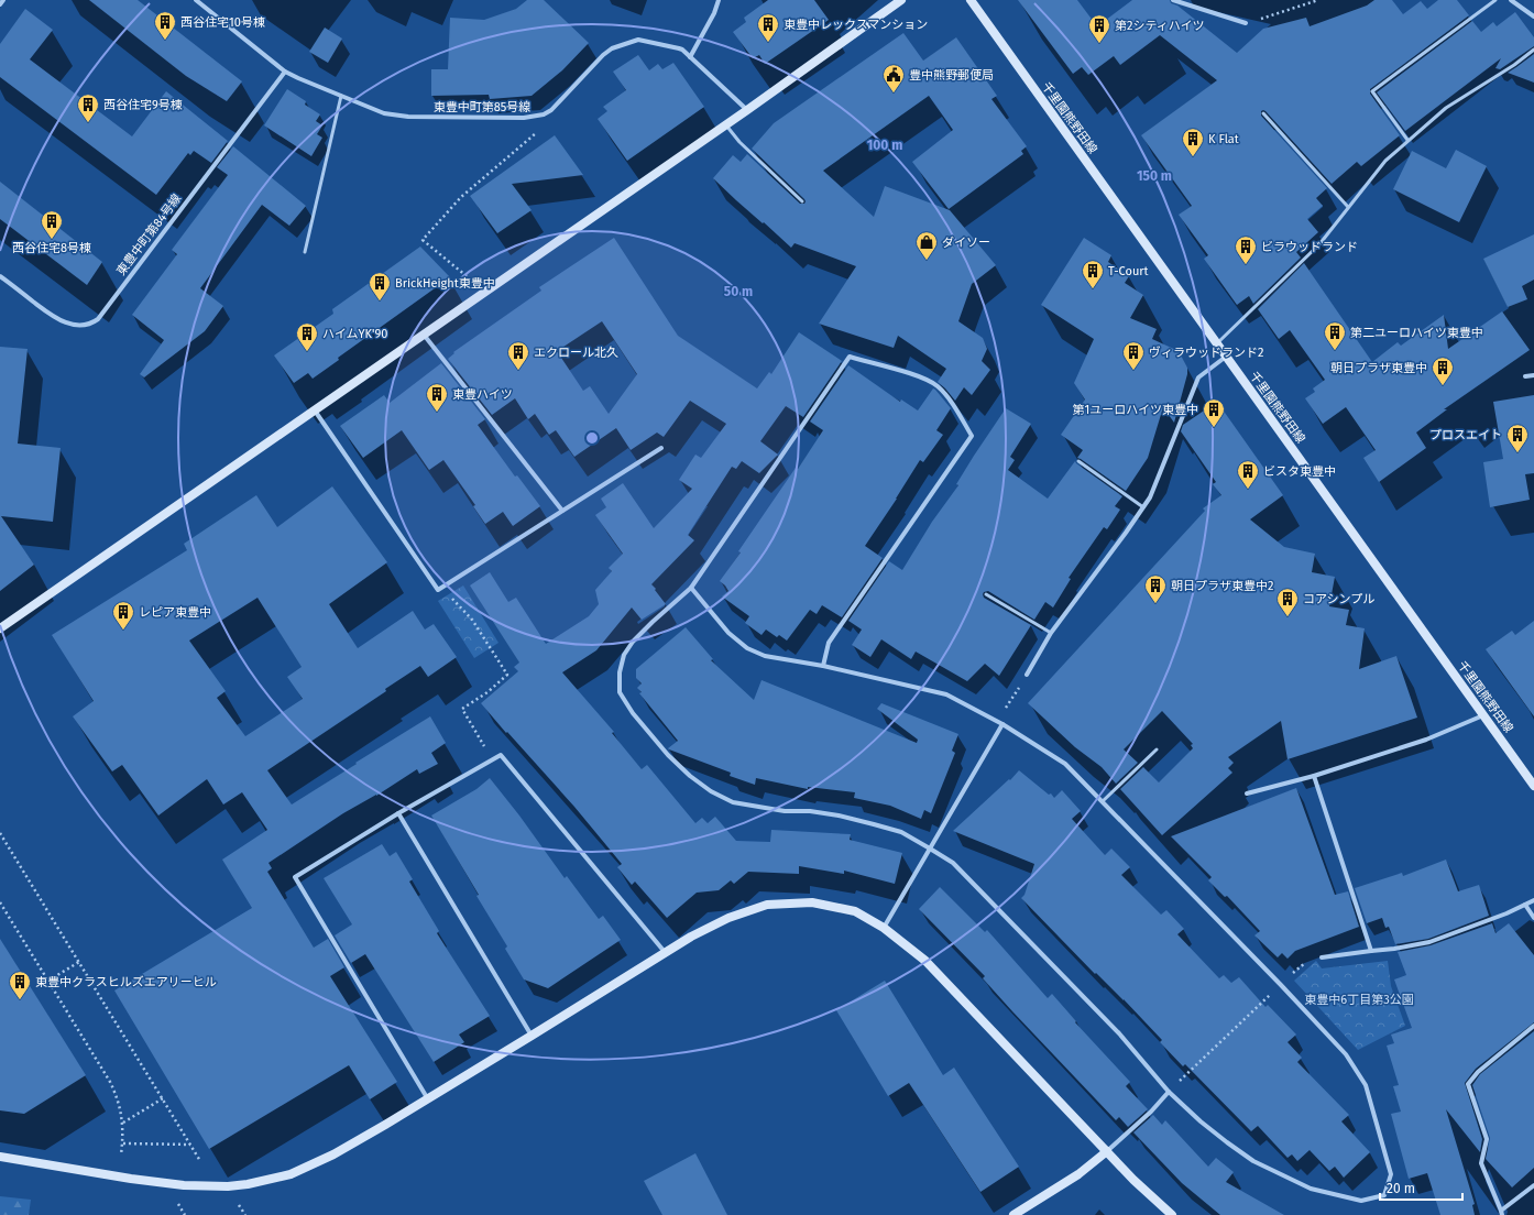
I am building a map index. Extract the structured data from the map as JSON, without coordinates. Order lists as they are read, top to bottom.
{
  "streets": {
    "street": ["東豊中町第85号線", "千里園熊野田線", "東豊中町第84号線"]
  },
  "crossings": [
    ["東豊中町第85号線", "東豊中町第84号線"]
  ],
  "parks": ["東豊中6丁目第3公園"],
  "places": {
    "building": [
      "西谷住宅10号棟",
      "東豊中レックスマンション",
      "第2シティハイツ",
      "西谷住宅9号棟",
      "K Flat",
      "西谷住宅8号棟",
      "ビラウッドランド",
      "T-Court",
      "BrickHeight東豊中",
      "第二ユーロハイツ東豊中",
      "ハイムYK'90",
      "エクロール北久",
      "ヴィラウッドランド2",
      "朝日プラザ東豊中",
      "東豊ハイツ",
      "第1ユーロハイツ東豊中",
      "プロスエイト",
      "ビスタ東豊中",
      "朝日プラザ東豊中2",
      "コアシンプル",
      "レピア東豊中",
      "東豊中クラスヒルズエアリーヒル"
    ],
    "public building": ["豊中熊野郵便局"],
    "shop": ["ダイソー"]
  },
  "scale_bar": "20 m",
  "rings": ["100 m", "150 m", "50 m"]
}
